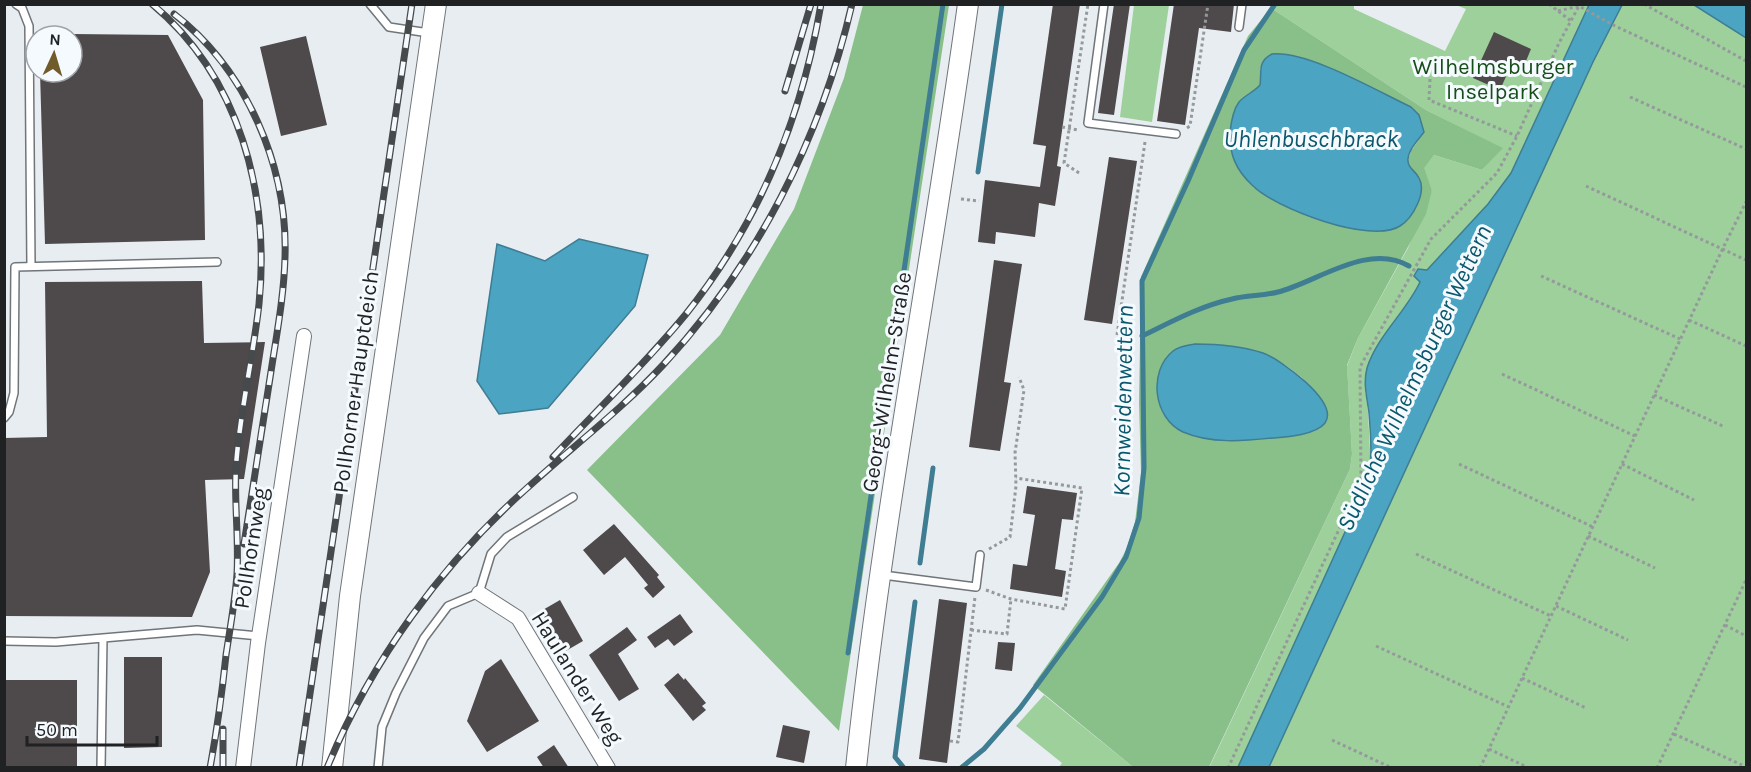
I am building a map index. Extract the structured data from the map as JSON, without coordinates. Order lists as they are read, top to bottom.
{
  "streets": {
    "main road": ["Pollhorner Hauptdeich", "Georg-Wilhelm-Straße"],
    "street": ["Pollhornweg", "Haulander Weg"]
  },
  "water": ["Uhlenbuschbrack", "Südliche Wilhelmsburger Wettern", "Kornweidenwettern"],
  "parks": ["Wilhelmsburger Inselpark"],
  "scale_bar": "50 m",
  "north": "top"
}
